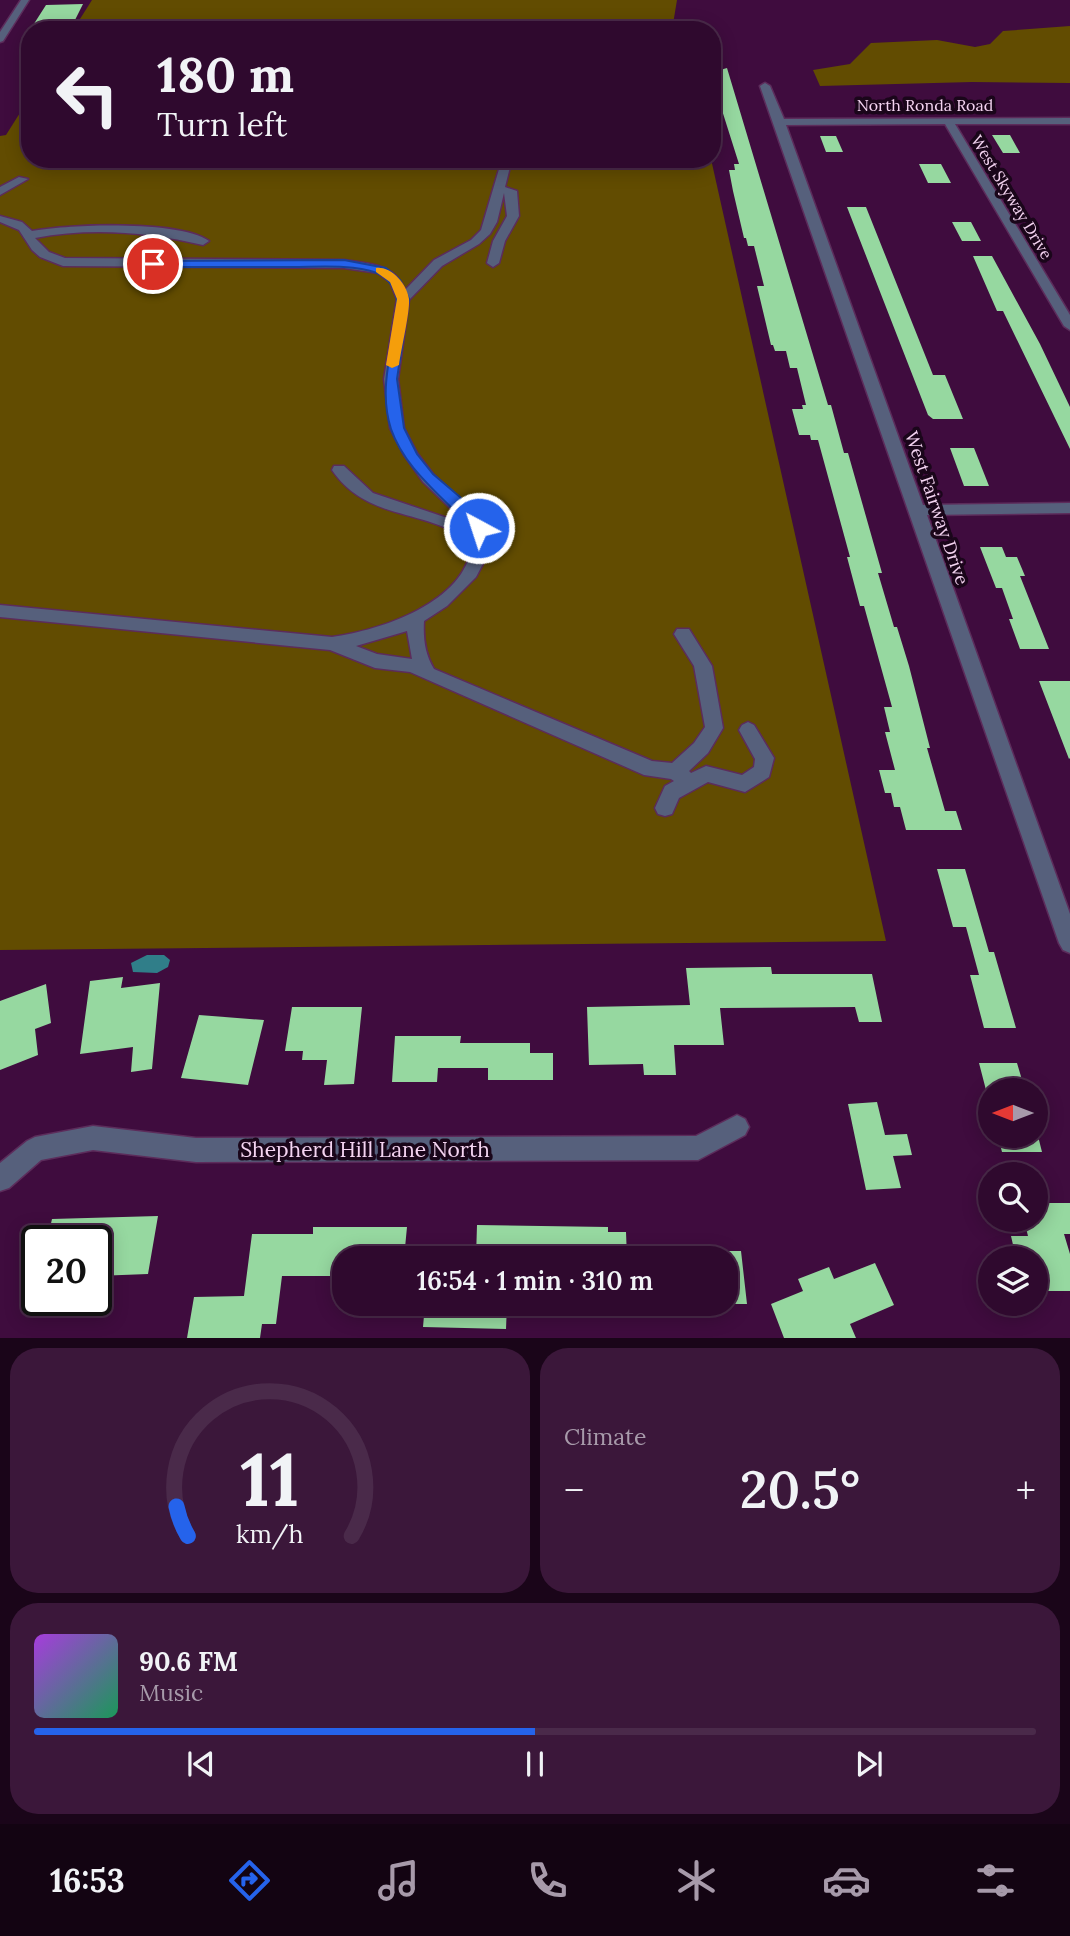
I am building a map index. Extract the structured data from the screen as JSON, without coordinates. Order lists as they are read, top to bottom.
{
  "streets": {
    "street": [
      "North Ronda Road",
      "West Skyway Drive",
      "West Fairway Drive",
      "Shepherd Hill Lane North"
    ]
  },
  "crossings": [
    ["North Ronda Road", "West Skyway Drive"],
    ["North Ronda Road", "West Fairway Drive"]
  ],
  "north": "left",
  "page": {
    "turn": ["180 m", "Turn left"],
    "limit": "20",
    "trip": "16:54 · 1 min · 310 m",
    "tile": "Climate",
    "heat": ["−", "20.5°", "+"],
    "song": ["90.6 FM", "Music"],
    "tabs": "16:53",
    "gauge": ["11", "km/h"]
  }
}
